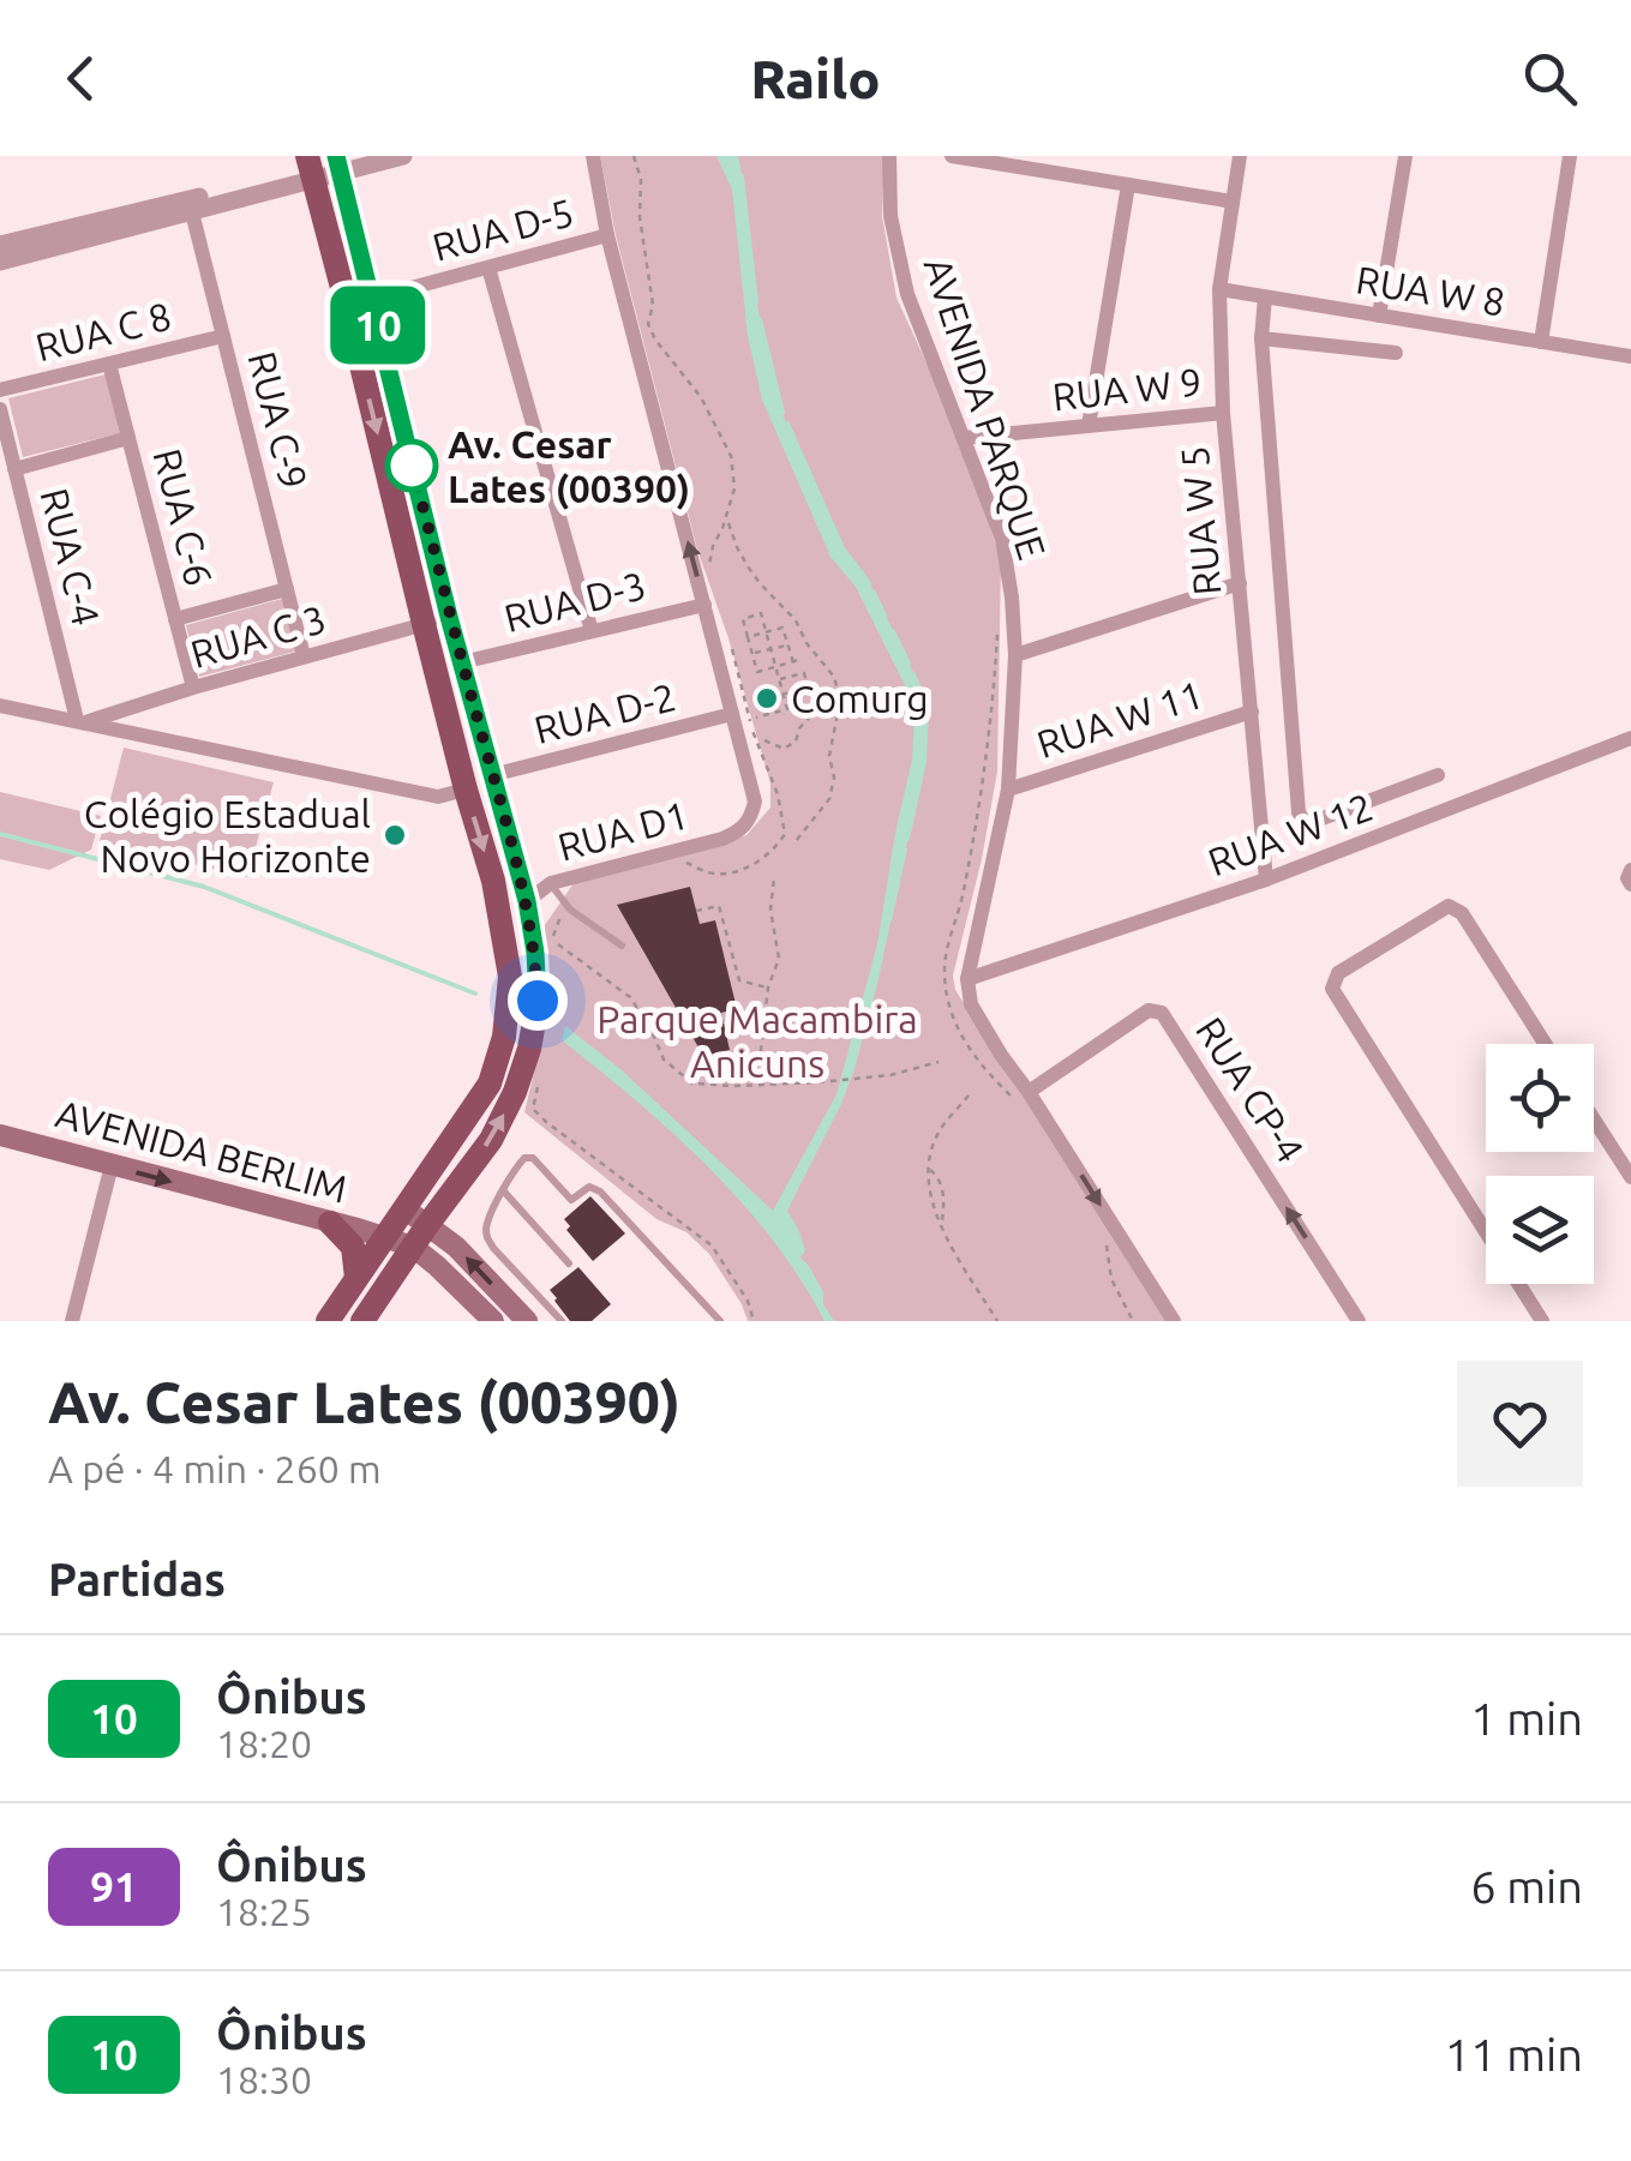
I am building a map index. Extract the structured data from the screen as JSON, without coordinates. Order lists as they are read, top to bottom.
{
  "streets": {
    "main road": ["AVENIDA BERLIM"],
    "street": [
      "RUA D-5",
      "RUA W 8",
      "RUA C 8",
      "RUA W 9",
      "AVENIDA PARQUE",
      "RUA C-9",
      "RUA C-6",
      "RUA W 5",
      "RUA C-4",
      "RUA D-3",
      "RUA C 3",
      "RUA D-2",
      "RUA W 11",
      "RUA D1",
      "RUA W 12",
      "RUA CP-4"
    ]
  },
  "crossings": [
    ["RUA W 8", "RUA W 5"],
    ["RUA C 8", "RUA C-9"],
    ["RUA C 8", "RUA C-6"],
    ["RUA W 9", "AVENIDA PARQUE"],
    ["RUA W 9", "RUA W 5"],
    ["AVENIDA PARQUE", "RUA W 11"],
    ["AVENIDA PARQUE", "RUA W 12"],
    ["RUA C-9", "RUA C 3"],
    ["RUA C-6", "RUA C 3"],
    ["RUA W 5", "RUA W 11"],
    ["RUA W 5", "RUA W 12"],
    ["RUA C-4", "RUA C 3"],
    ["RUA D-2", "RUA D1"]
  ],
  "one_way": ["AVENIDA BERLIM"],
  "parks": ["Parque Macambira Anicuns"],
  "places": ["Av. Cesar Lates (00390)", "Comurg", "Colégio Estadual Novo Horizonte"],
  "lines": ["bus line 10"],
  "page": {
    "header": "Railo",
    "on_map": "10",
    "heading": [
      ["Av. Cesar Lates (00390)", "A pé · 4 min · 260 m"],
      "Partidas"
    ],
    "list": [
      {
        "mark": "10",
        "name": "Ônibus",
        "note": "18:20",
        "value": "1 min"
      },
      {
        "mark": "91",
        "name": "Ônibus",
        "note": "18:25",
        "value": "6 min"
      },
      {
        "mark": "10",
        "name": "Ônibus",
        "note": "18:30",
        "value": "11 min"
      }
    ]
  }
}
